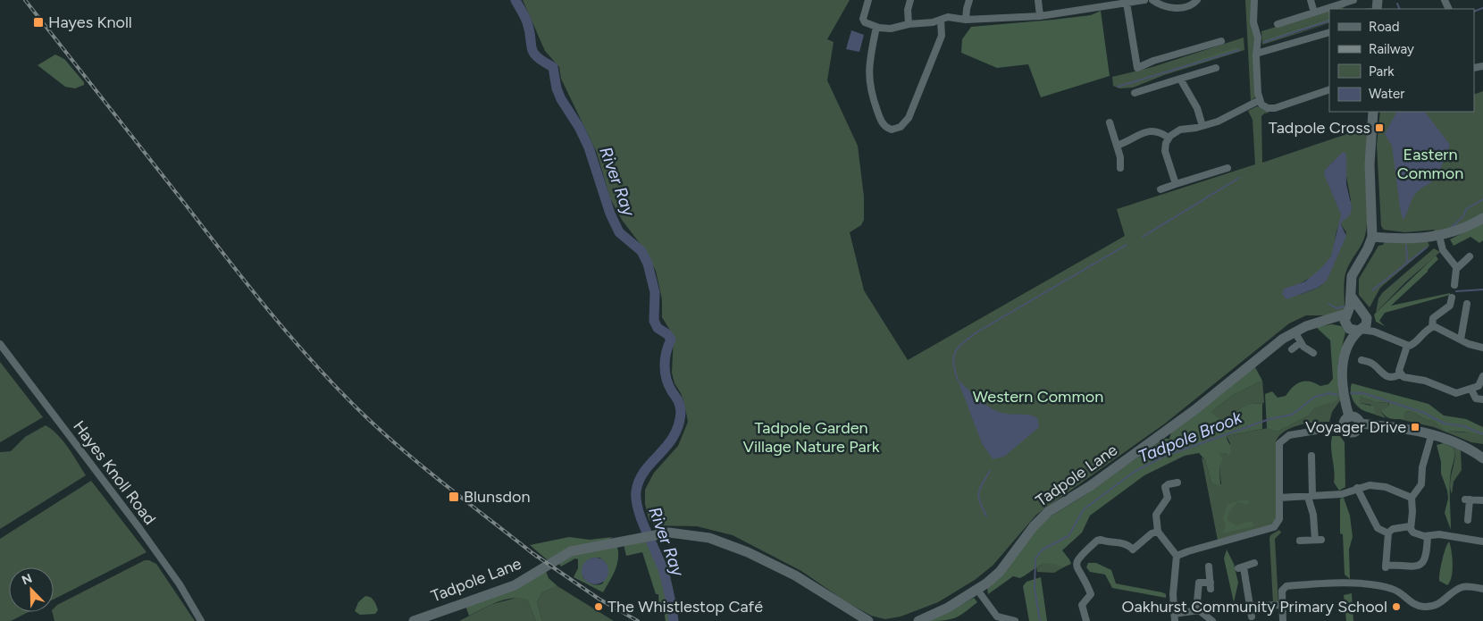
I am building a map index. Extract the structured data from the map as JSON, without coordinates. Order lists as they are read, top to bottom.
{
  "streets": {
    "street": ["Hayes Knoll Road", "Tadpole Lane"]
  },
  "water": ["River Ray", "Tadpole Brook"],
  "parks": ["Eastern Common", "Western Common", "Tadpole Garden Village Nature Park"],
  "places": {
    "transit": [
      "Hayes Knoll",
      "Tadpole Cross",
      "Voyager Drive",
      "Blunsdon"
    ],
    "other": ["The Whistlestop Café", "Oakhurst Community Primary School"]
  },
  "legend": [
    "Road",
    "Railway",
    "Park",
    "Water"
  ],
  "north": "top left"
}
